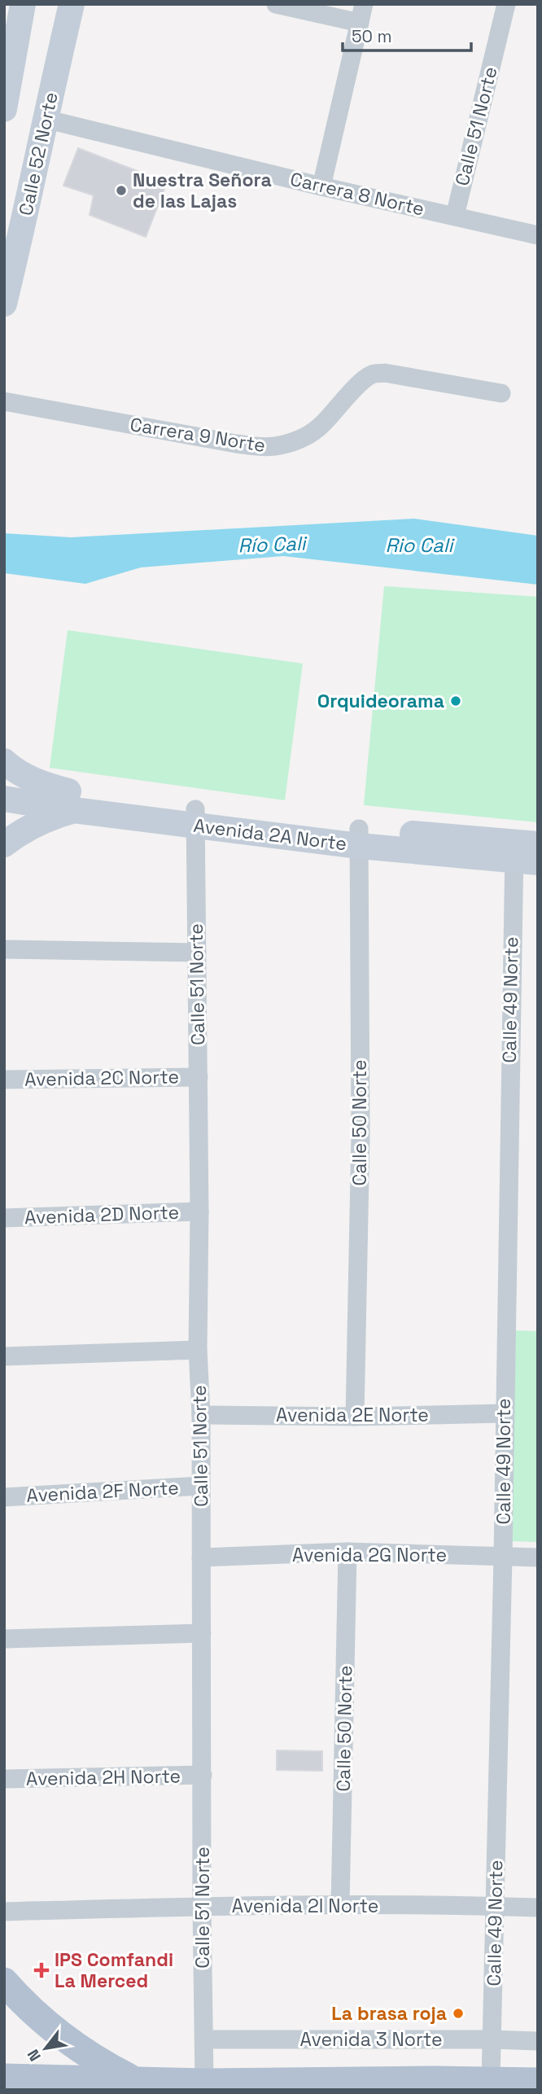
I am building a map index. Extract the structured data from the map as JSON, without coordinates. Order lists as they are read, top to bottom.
{
  "streets": {
    "main road": ["Calle 52 Norte", "Avenida 2A Norte"],
    "street": [
      "Calle 51 Norte",
      "Carrera 8 Norte",
      "Carrera 9 Norte",
      "Calle 49 Norte",
      "Avenida 2C Norte",
      "Calle 50 Norte",
      "Avenida 2D Norte",
      "Avenida 2E Norte",
      "Avenida 2F Norte",
      "Avenida 2G Norte",
      "Avenida 2H Norte",
      "Avenida 2I Norte",
      "Avenida 3 Norte"
    ]
  },
  "crossings": [
    ["Calle 51 Norte", "Carrera 8 Norte"],
    ["Calle 51 Norte", "Avenida 2A Norte"],
    ["Calle 51 Norte", "Avenida 2C Norte"],
    ["Calle 51 Norte", "Avenida 2D Norte"],
    ["Calle 51 Norte", "Avenida 2E Norte"],
    ["Calle 51 Norte", "Avenida 2F Norte"],
    ["Calle 51 Norte", "Avenida 2G Norte"],
    ["Calle 51 Norte", "Avenida 2H Norte"],
    ["Calle 51 Norte", "Avenida 2I Norte"],
    ["Calle 51 Norte", "Avenida 3 Norte"],
    ["Calle 52 Norte", "Carrera 8 Norte"],
    ["Avenida 2A Norte", "Calle 49 Norte"],
    ["Avenida 2A Norte", "Calle 50 Norte"],
    ["Calle 49 Norte", "Avenida 2E Norte"],
    ["Calle 49 Norte", "Avenida 2G Norte"],
    ["Calle 49 Norte", "Avenida 2I Norte"],
    ["Calle 49 Norte", "Avenida 3 Norte"],
    ["Calle 50 Norte", "Avenida 2E Norte"],
    ["Calle 50 Norte", "Avenida 2G Norte"],
    ["Calle 50 Norte", "Avenida 2I Norte"]
  ],
  "water": ["Río Cali", "Rio Cali"],
  "places": {
    "other": ["Nuestra Señora de las Lajas", "Orquideorama", "La brasa roja"],
    "health": ["IPS Comfandi La Merced"]
  },
  "scale_bar": "50 m",
  "north": "bottom left"
}
